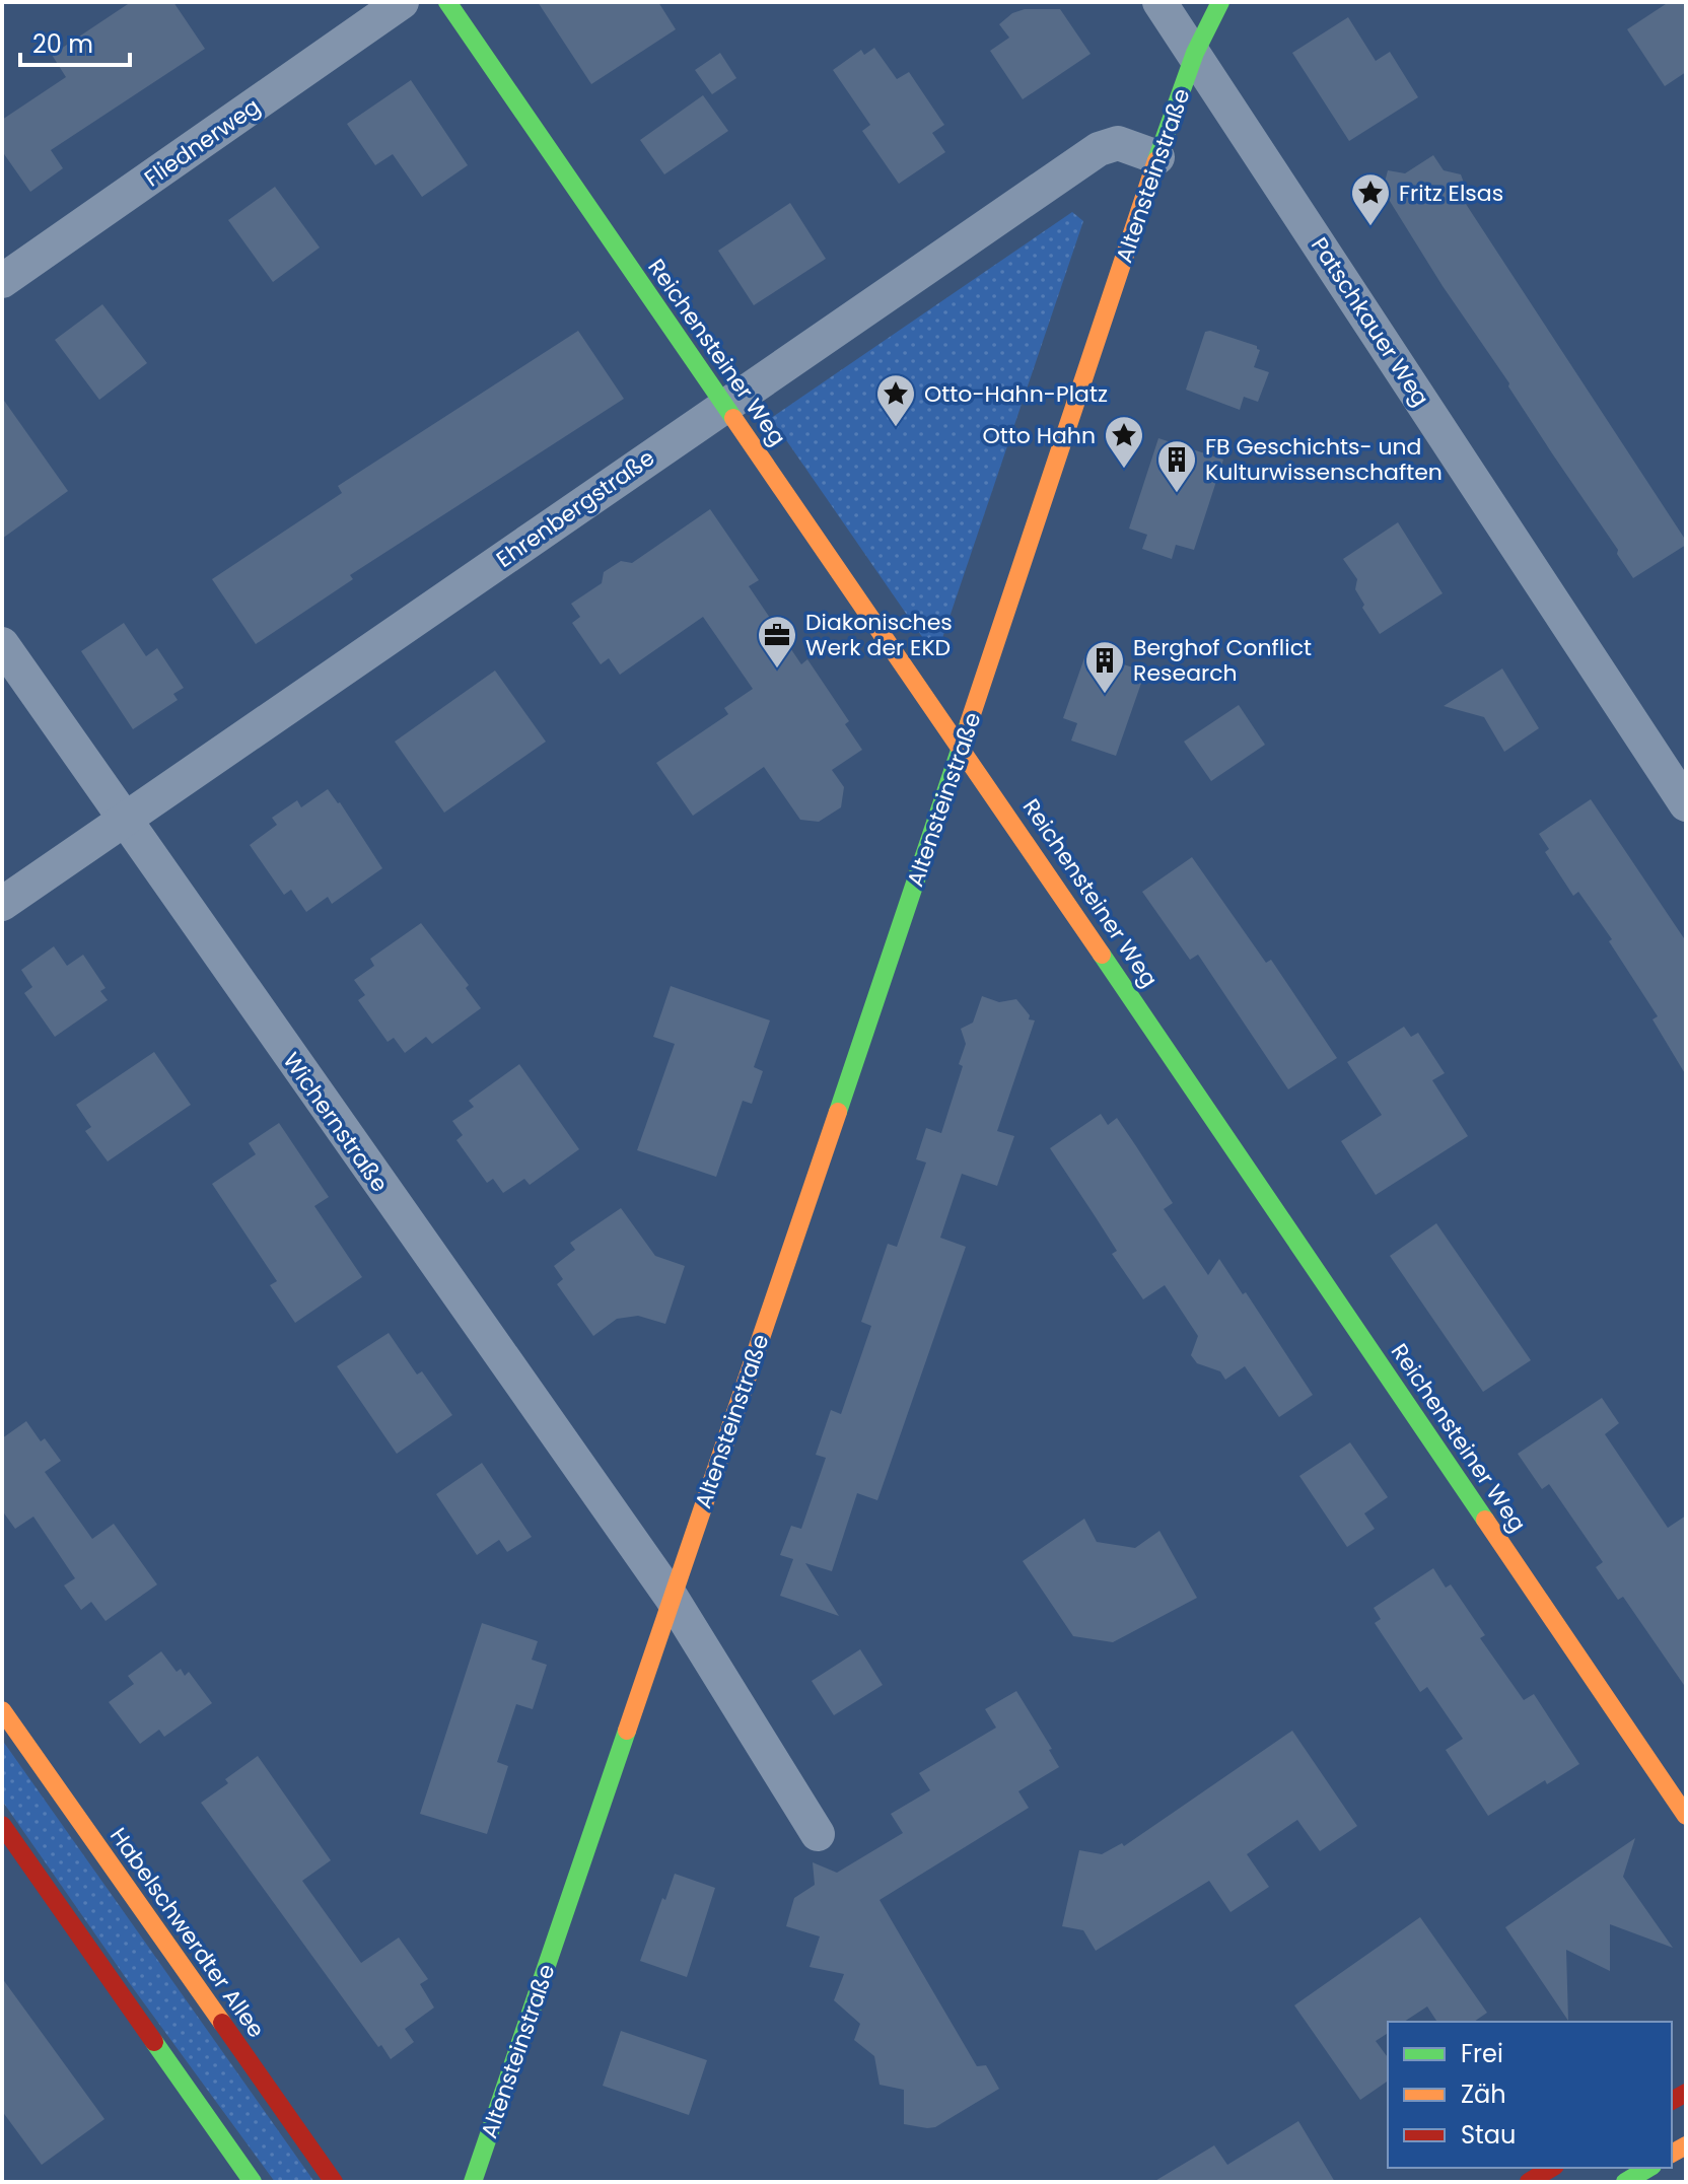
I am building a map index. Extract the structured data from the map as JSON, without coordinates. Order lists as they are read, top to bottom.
{
  "streets": {
    "main road": ["Altensteinstraße", "Reichensteiner Weg", "Habelschwerdter Allee"],
    "street": [
      "Fliednerweg",
      "Patschkauer Weg",
      "Ehrenbergstraße",
      "Wichernstraße"
    ]
  },
  "crossings": [
    ["Altensteinstraße", "Patschkauer Weg"],
    ["Altensteinstraße", "Reichensteiner Weg"],
    ["Altensteinstraße", "Ehrenbergstraße"],
    ["Altensteinstraße", "Wichernstraße"],
    ["Reichensteiner Weg", "Ehrenbergstraße"],
    ["Ehrenbergstraße", "Wichernstraße"]
  ],
  "places": {
    "place": ["Fritz Elsas", "Otto-Hahn-Platz", "Otto Hahn"],
    "building": ["FB Geschichts- und Kulturwissenschaften", "Berghof Conflict Research"],
    "office": ["Diakonisches Werk der EKD"]
  },
  "legend": ["Frei", "Zäh", "Stau"],
  "scale_bar": "20 m"
}
